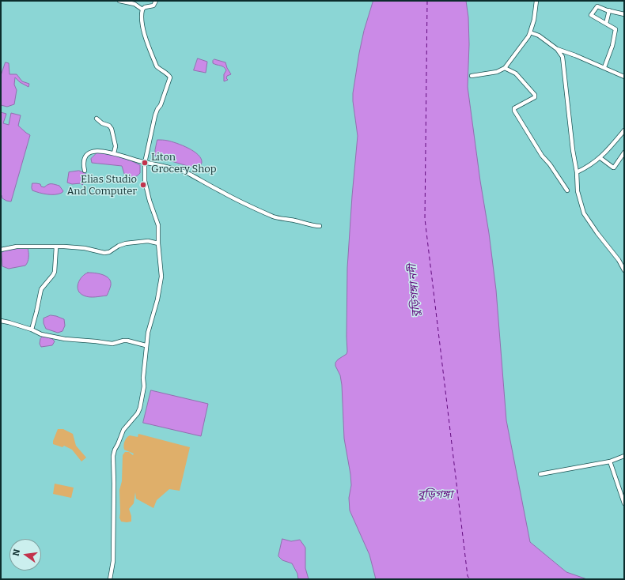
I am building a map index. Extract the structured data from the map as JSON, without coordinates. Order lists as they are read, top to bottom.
{
  "water": ["বুড়িগঙ্গা নদী", "বুড়িগঙ্গা"],
  "places": ["Liton Grocery Shop", "Elias Studio And Computer"],
  "north": "left"
}
